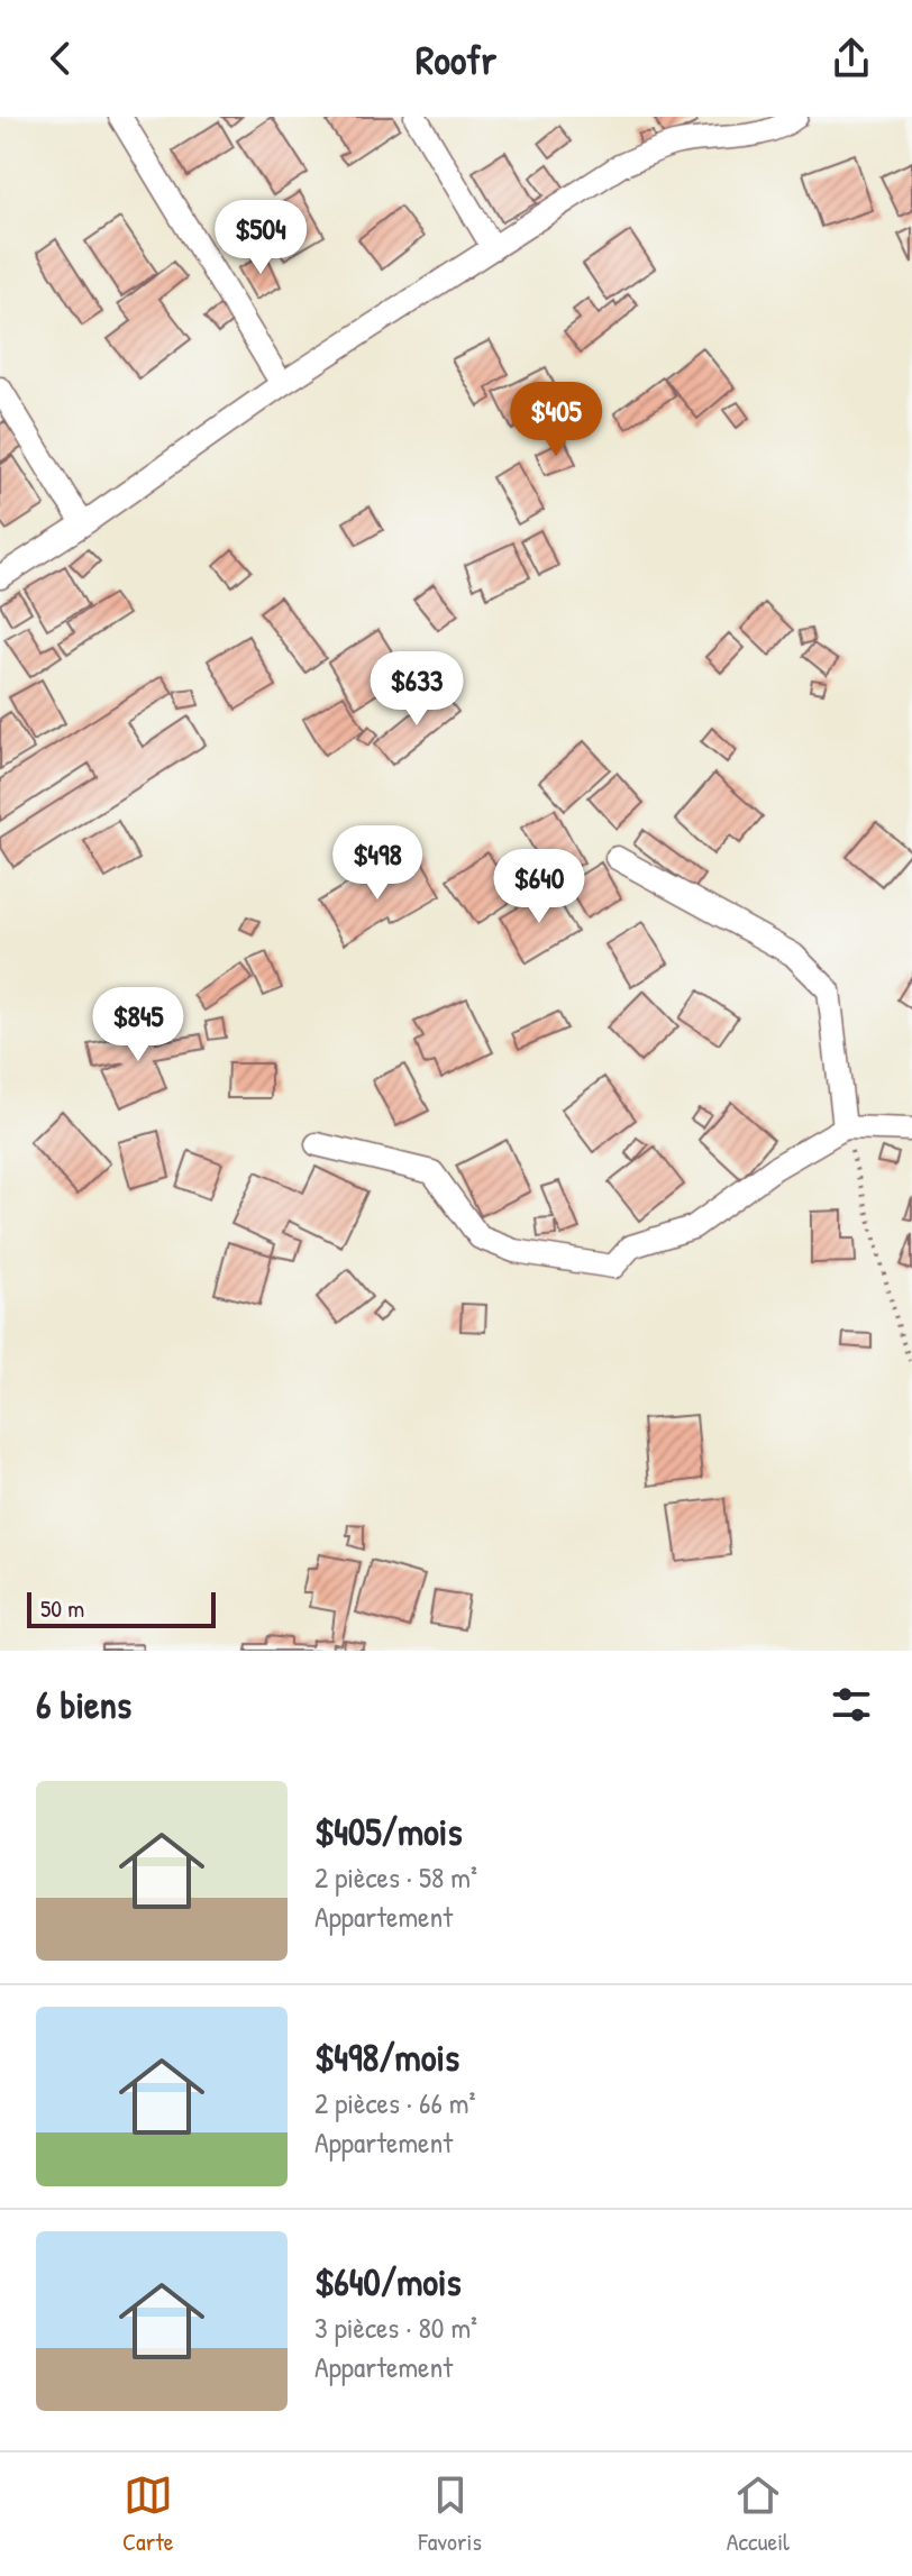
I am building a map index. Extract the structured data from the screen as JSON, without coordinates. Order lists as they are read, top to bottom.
{
  "scale_bar": "50 m",
  "page": {
    "header": "Roofr",
    "price": [
      "$504",
      "$405",
      "$633",
      "$498",
      "$640",
      "$845"
    ],
    "scale": "50 m",
    "heading": "6 biens",
    "list": [
      {
        "name": "$405/mois",
        "note": "2 pièces · 58 m² · Appartement"
      },
      {
        "name": "$498/mois",
        "note": "2 pièces · 66 m² · Appartement"
      },
      {
        "name": "$640/mois",
        "note": "3 pièces · 80 m² · Appartement"
      }
    ],
    "tabs": ["Carte", "Favoris", "Accueil"]
  }
}
